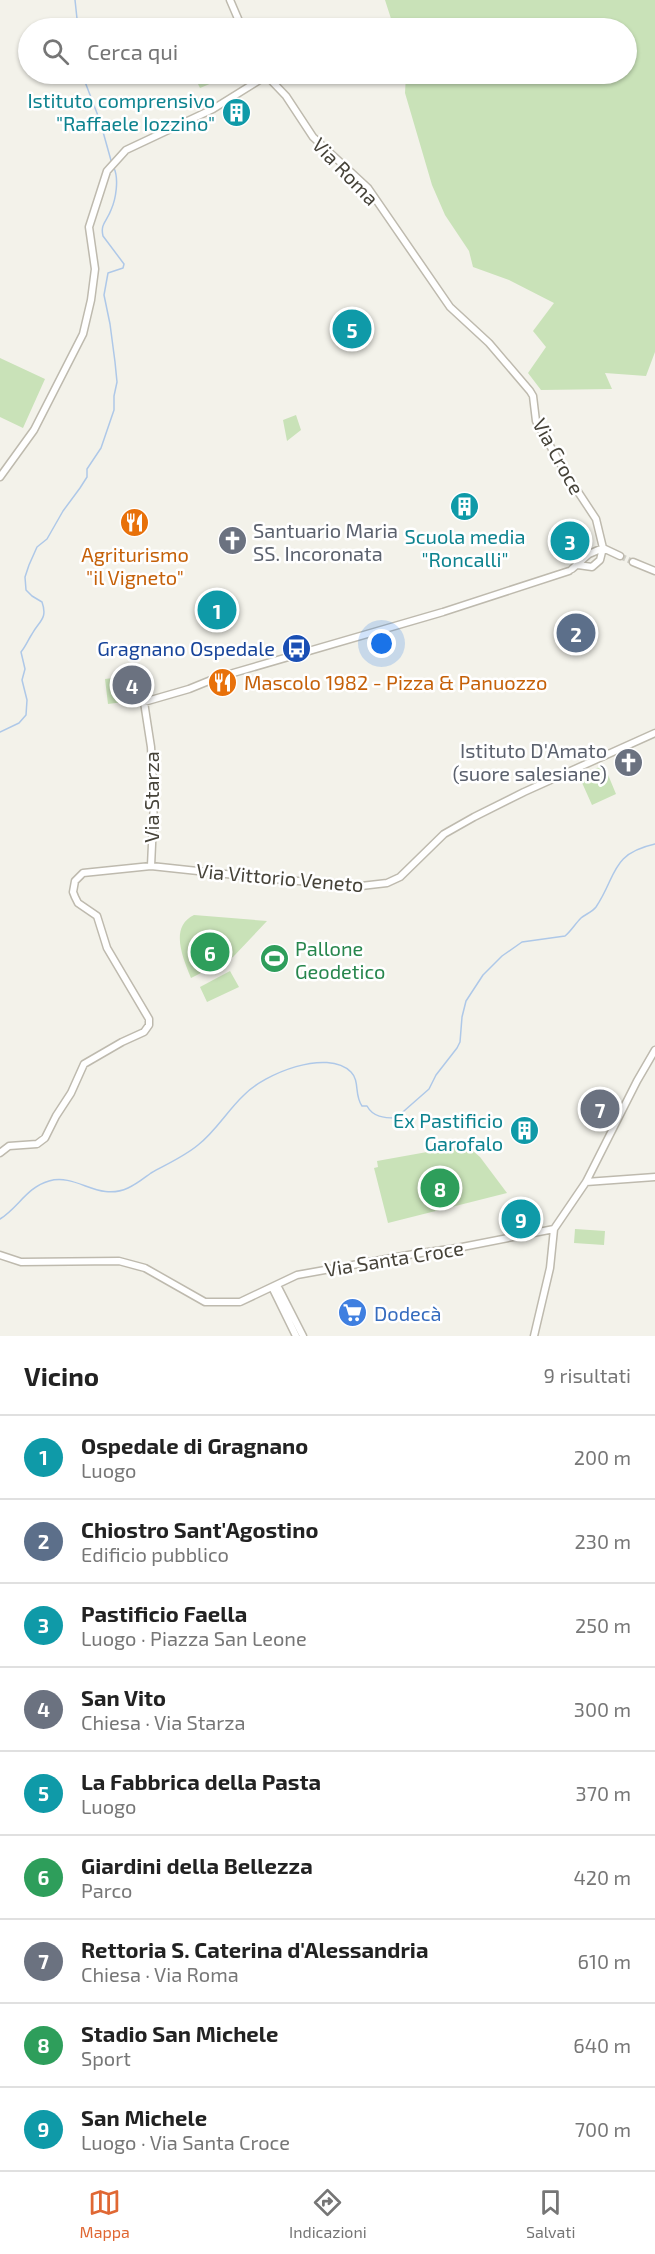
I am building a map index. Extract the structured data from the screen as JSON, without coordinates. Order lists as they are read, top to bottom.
{
  "streets": {
    "street": [
      "Via Roma",
      "Via Croce",
      "Via Starza",
      "Via Vittorio Veneto",
      "Via Santa Croce"
    ]
  },
  "crossings": [
    ["Via Roma", "Via Croce"],
    ["Via Starza", "Via Vittorio Veneto"]
  ],
  "places": {
    "building": ["Istituto comprensivo \"Raffaele Iozzino\"", "Scuola media \"Roncalli\"", "Ex Pastificio Garofalo"],
    "restaurant": ["Agriturismo \"il Vigneto\"", "Mascolo 1982 - Pizza & Panuozzo"],
    "church": ["Santuario Maria SS. Incoronata", "Istituto D'Amato (suore salesiane)"],
    "bus stop": ["Gragnano Ospedale"],
    "sports": ["Pallone Geodetico"],
    "supermarket": ["Dodecà"]
  },
  "page": {
    "search": "Cerca qui",
    "pins": [
      "5",
      "3",
      "1",
      "2",
      "4",
      "6",
      "7",
      "8",
      "9"
    ],
    "heading": ["Vicino", "9 risultati"],
    "list": [
      {
        "mark": "1",
        "name": "Ospedale di Gragnano",
        "note": "Luogo",
        "value": "200 m"
      },
      {
        "mark": "2",
        "name": "Chiostro Sant'Agostino",
        "note": "Edificio pubblico",
        "value": "230 m"
      },
      {
        "mark": "3",
        "name": "Pastificio Faella",
        "note": "Luogo · Piazza San Leone",
        "value": "250 m"
      },
      {
        "mark": "4",
        "name": "San Vito",
        "note": "Chiesa · Via Starza",
        "value": "300 m"
      },
      {
        "mark": "5",
        "name": "La Fabbrica della Pasta",
        "note": "Luogo",
        "value": "370 m"
      },
      {
        "mark": "6",
        "name": "Giardini della Bellezza",
        "note": "Parco",
        "value": "420 m"
      },
      {
        "mark": "7",
        "name": "Rettoria S. Caterina d'Alessandria",
        "note": "Chiesa · Via Roma",
        "value": "610 m"
      },
      {
        "mark": "8",
        "name": "Stadio San Michele",
        "note": "Sport",
        "value": "640 m"
      },
      {
        "mark": "9",
        "name": "San Michele",
        "note": "Luogo · Via Santa Croce",
        "value": "700 m"
      }
    ],
    "nav": ["Mappa", "Indicazioni", "Salvati"]
  }
}
